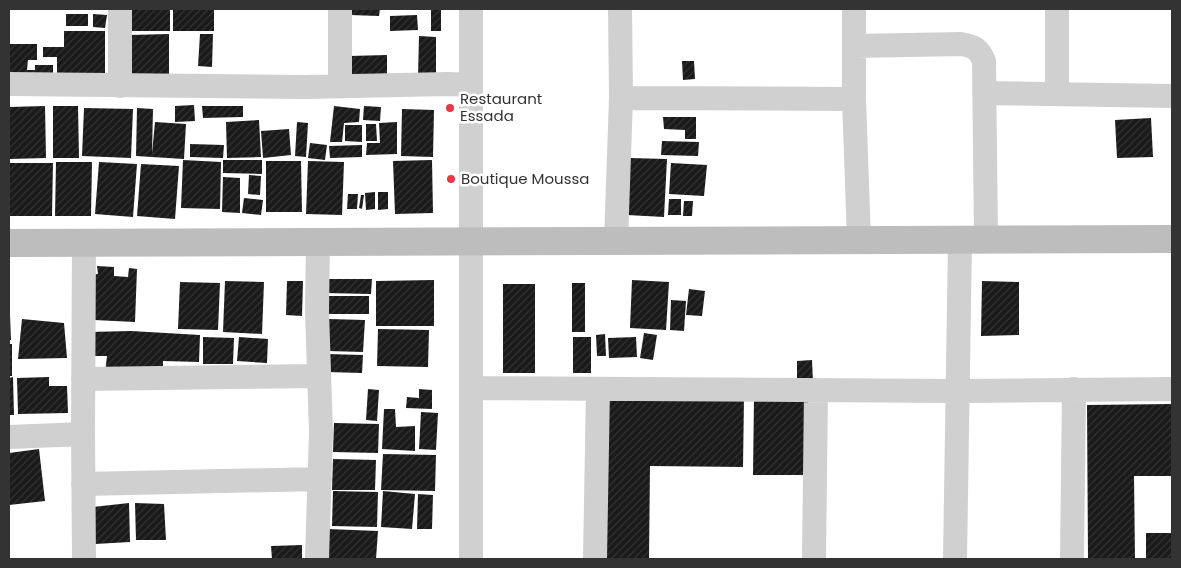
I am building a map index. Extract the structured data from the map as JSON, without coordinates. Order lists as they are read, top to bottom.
{
  "places": ["Restaurant Essada", "Boutique Moussa"]
}
